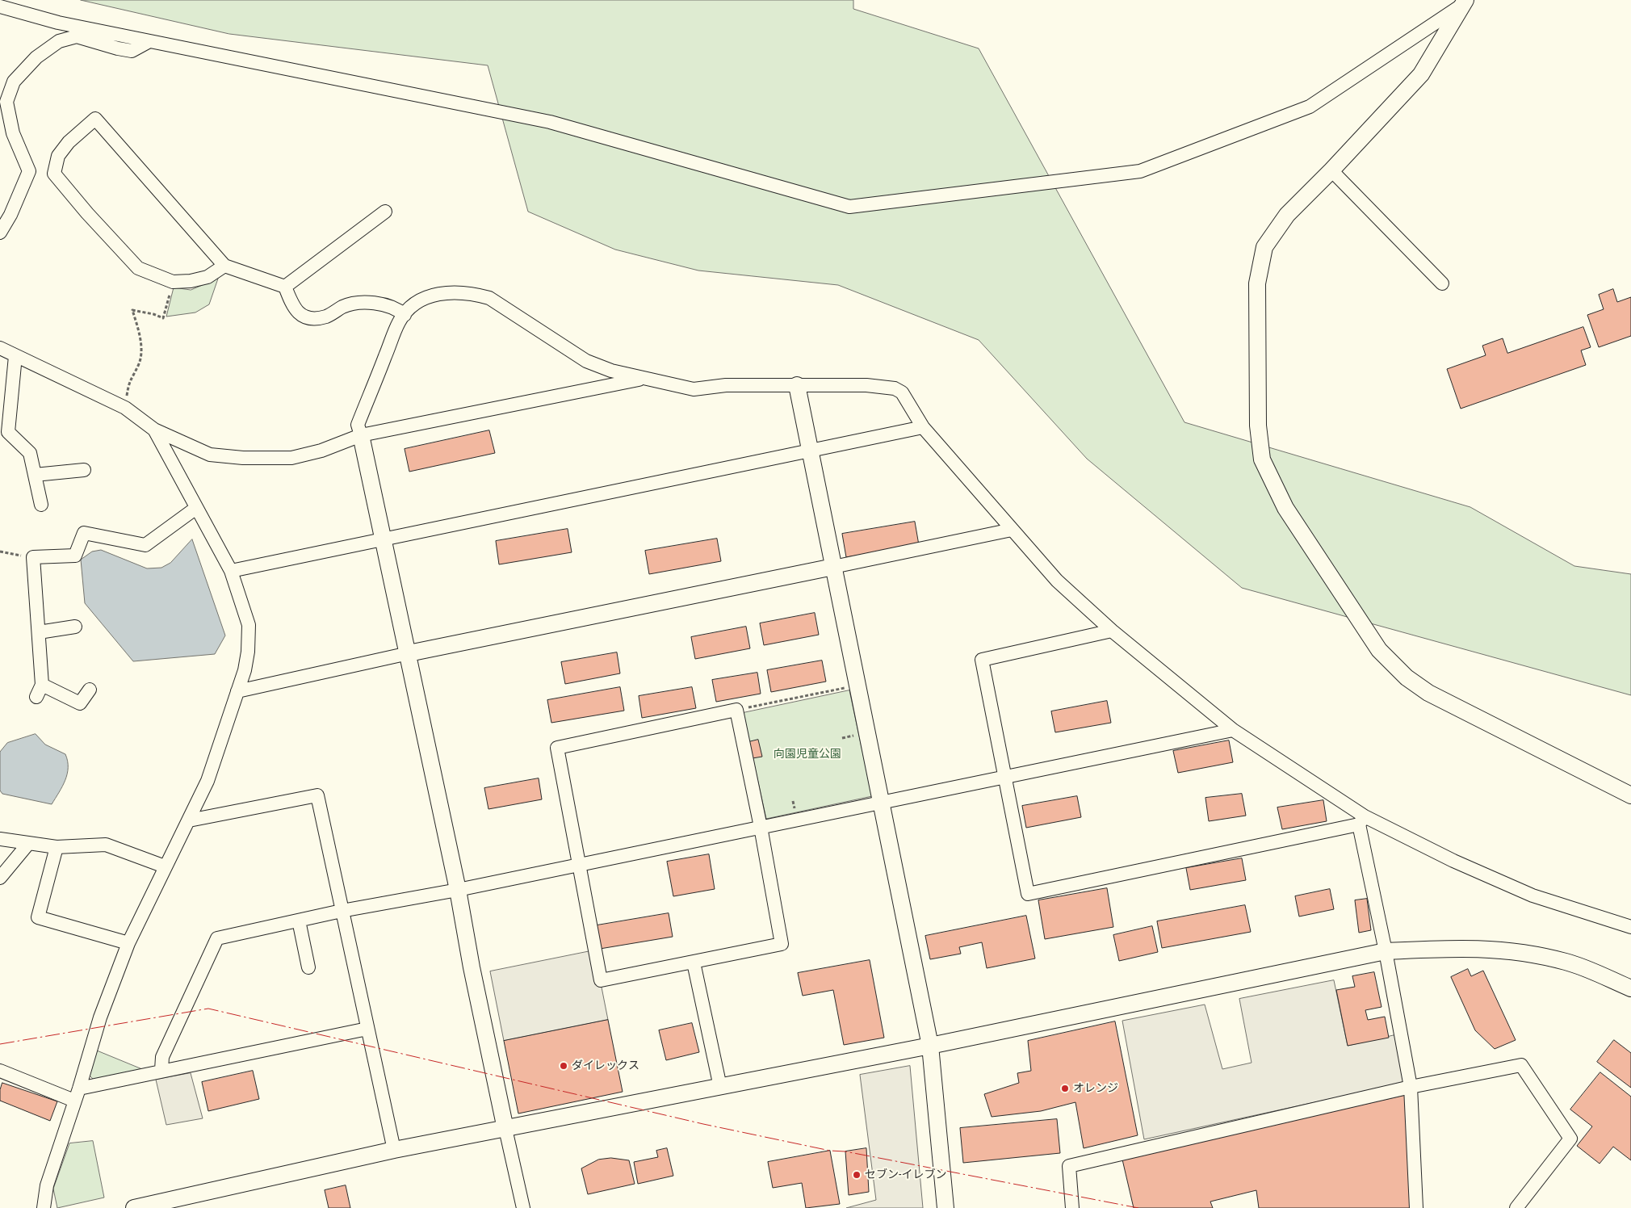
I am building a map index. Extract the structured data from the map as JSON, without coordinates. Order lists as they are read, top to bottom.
{
  "parks": ["向園児童公園"],
  "places": ["ダイレックス", "オレンジ", "セブン-イレブン"]
}
